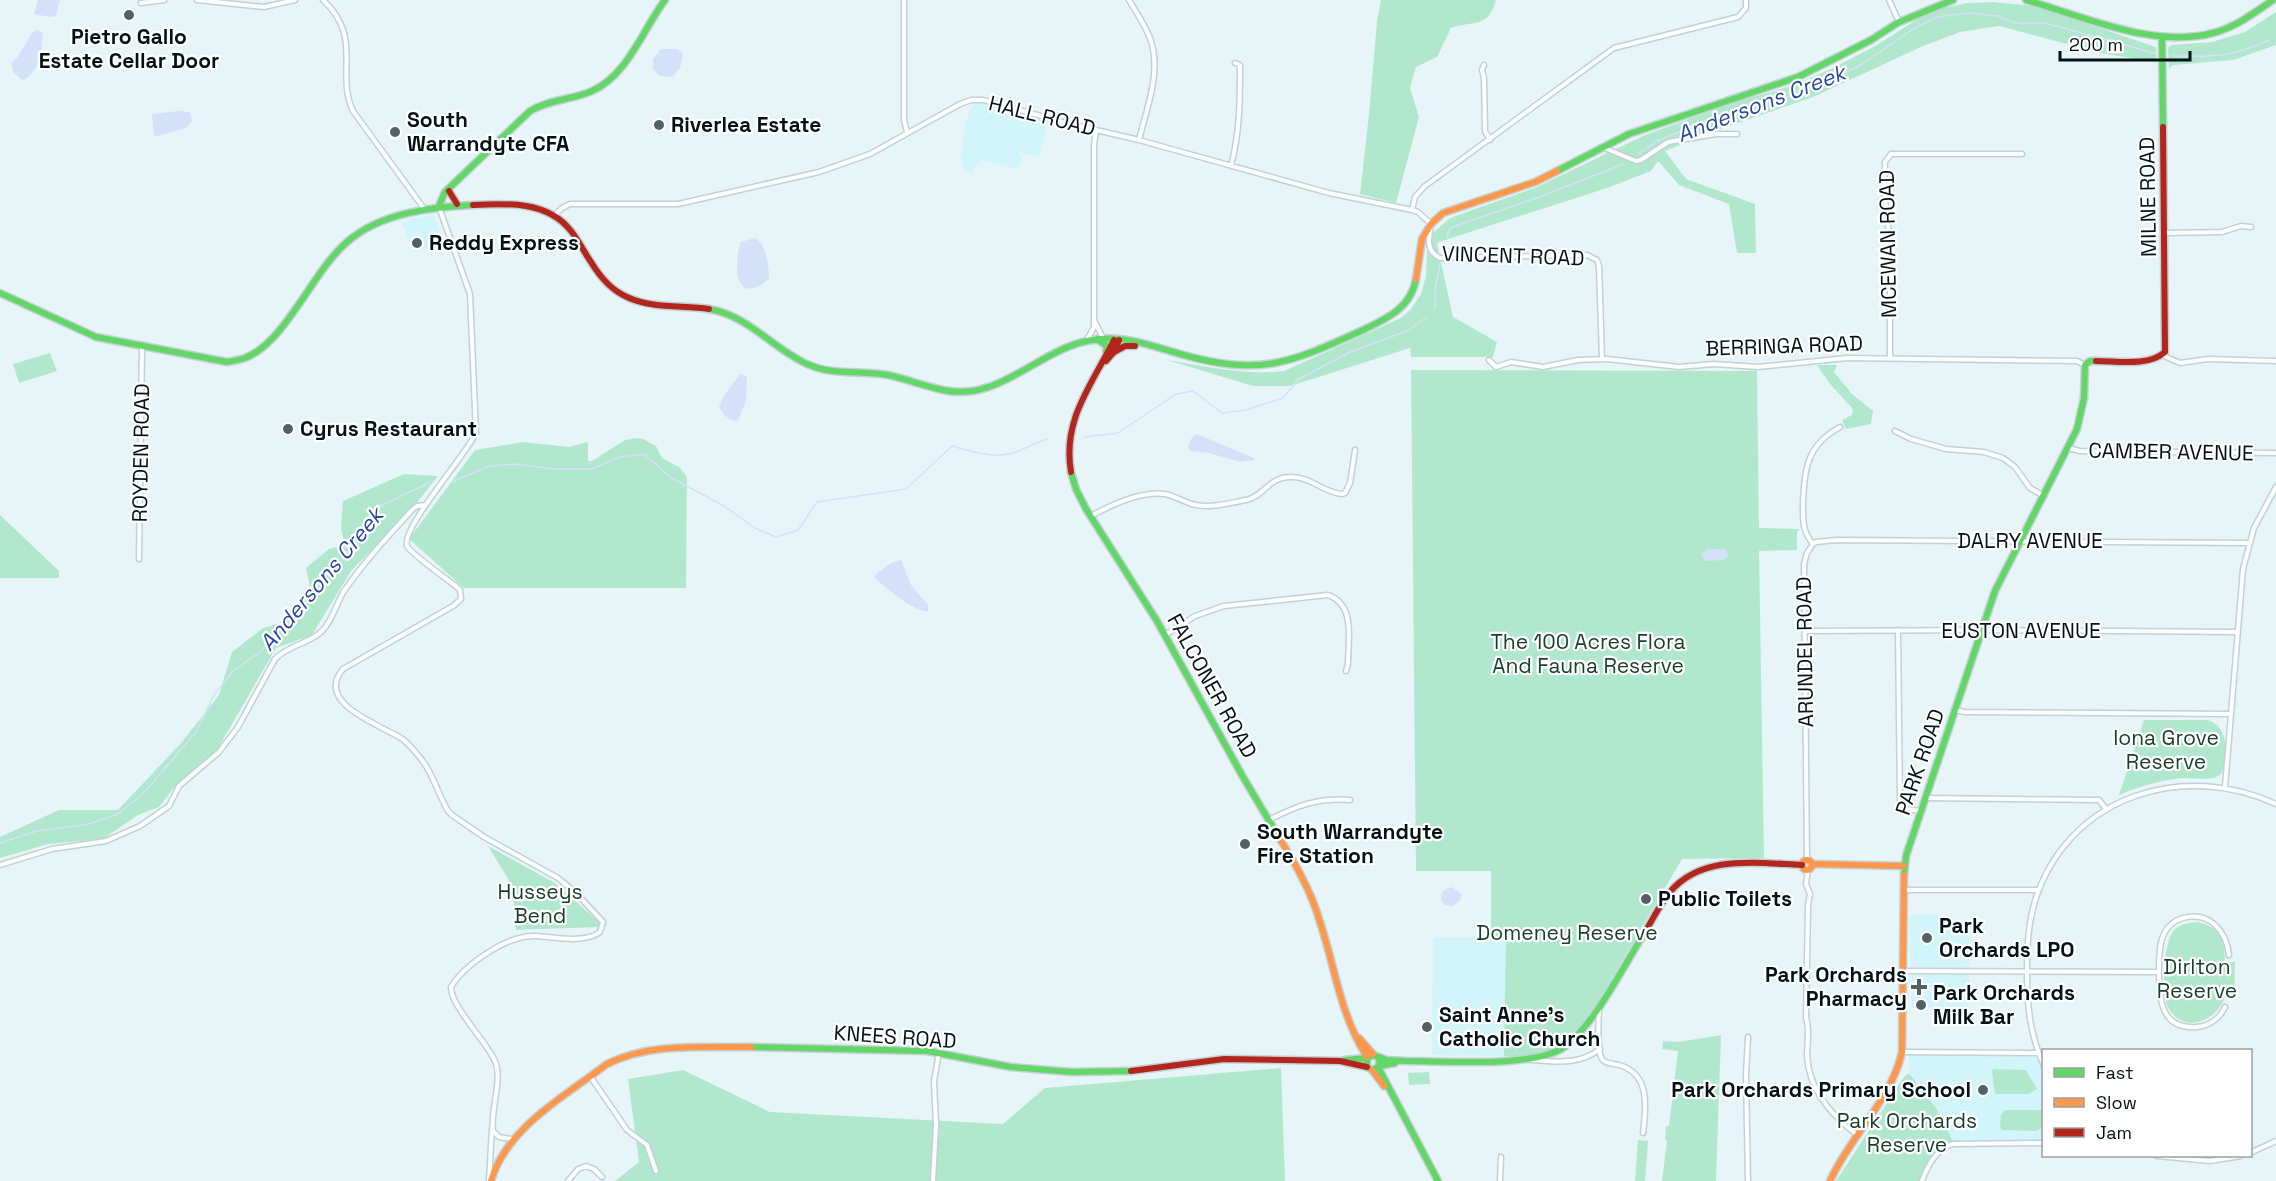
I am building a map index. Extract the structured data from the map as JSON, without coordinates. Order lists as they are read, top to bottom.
{
  "streets": {
    "main road": [
      "MILNE ROAD",
      "BERRINGA ROAD",
      "FALCONER ROAD",
      "PARK ROAD",
      "KNEES ROAD"
    ],
    "street": [
      "HALL ROAD",
      "MCEWAN ROAD",
      "VINCENT ROAD",
      "CAMBER AVENUE",
      "ROYDEN ROAD",
      "DALRY AVENUE",
      "EUSTON AVENUE",
      "ARUNDEL ROAD"
    ]
  },
  "crossings": [
    ["HALL ROAD", "VINCENT ROAD"],
    ["MILNE ROAD", "BERRINGA ROAD"],
    ["MCEWAN ROAD", "BERRINGA ROAD"],
    ["VINCENT ROAD", "BERRINGA ROAD"],
    ["BERRINGA ROAD", "PARK ROAD"],
    ["CAMBER AVENUE", "PARK ROAD"],
    ["DALRY AVENUE", "ARUNDEL ROAD"],
    ["DALRY AVENUE", "PARK ROAD"],
    ["EUSTON AVENUE", "ARUNDEL ROAD"],
    ["EUSTON AVENUE", "PARK ROAD"],
    ["ARUNDEL ROAD", "PARK ROAD"],
    ["ARUNDEL ROAD", "KNEES ROAD"],
    ["FALCONER ROAD", "KNEES ROAD"],
    ["PARK ROAD", "KNEES ROAD"]
  ],
  "water": ["Andersons Creek"],
  "parks": [
    "The 100 Acres Flora And Fauna Reserve",
    "Iona Grove Reserve",
    "Husseys Bend",
    "Domeney Reserve",
    "Dirlton Reserve",
    "Park Orchards Reserve"
  ],
  "places": {
    "other": [
      "Pietro Gallo Estate Cellar Door",
      "Riverlea Estate",
      "South Warrandyte CFA",
      "Reddy Express",
      "Cyrus Restaurant",
      "South Warrandyte Fire Station",
      "Public Toilets",
      "Park Orchards LPO",
      "Park Orchards Milk Bar",
      "Saint Anne's Catholic Church",
      "Park Orchards Primary School"
    ],
    "health": ["Park Orchards Pharmacy"]
  },
  "legend": ["Fast", "Slow", "Jam"],
  "scale_bar": "200 m"
}
